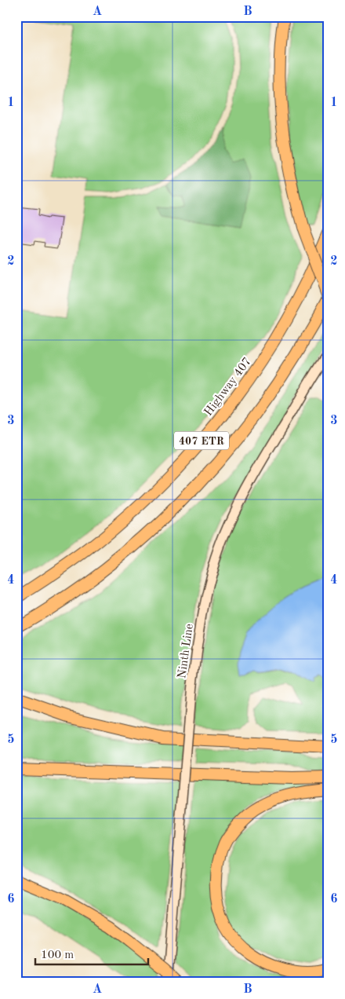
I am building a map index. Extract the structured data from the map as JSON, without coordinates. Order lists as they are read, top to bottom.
{
  "streets": {
    "highway": ["Highway 407", "407 ETR"],
    "main road": ["Ninth Line"]
  },
  "scale_bar": "100 m",
  "grid": {
    "columns": ["A", "B"],
    "rows": [
      "1",
      "2",
      "3",
      "4",
      "5",
      "6"
    ]
  }
}
